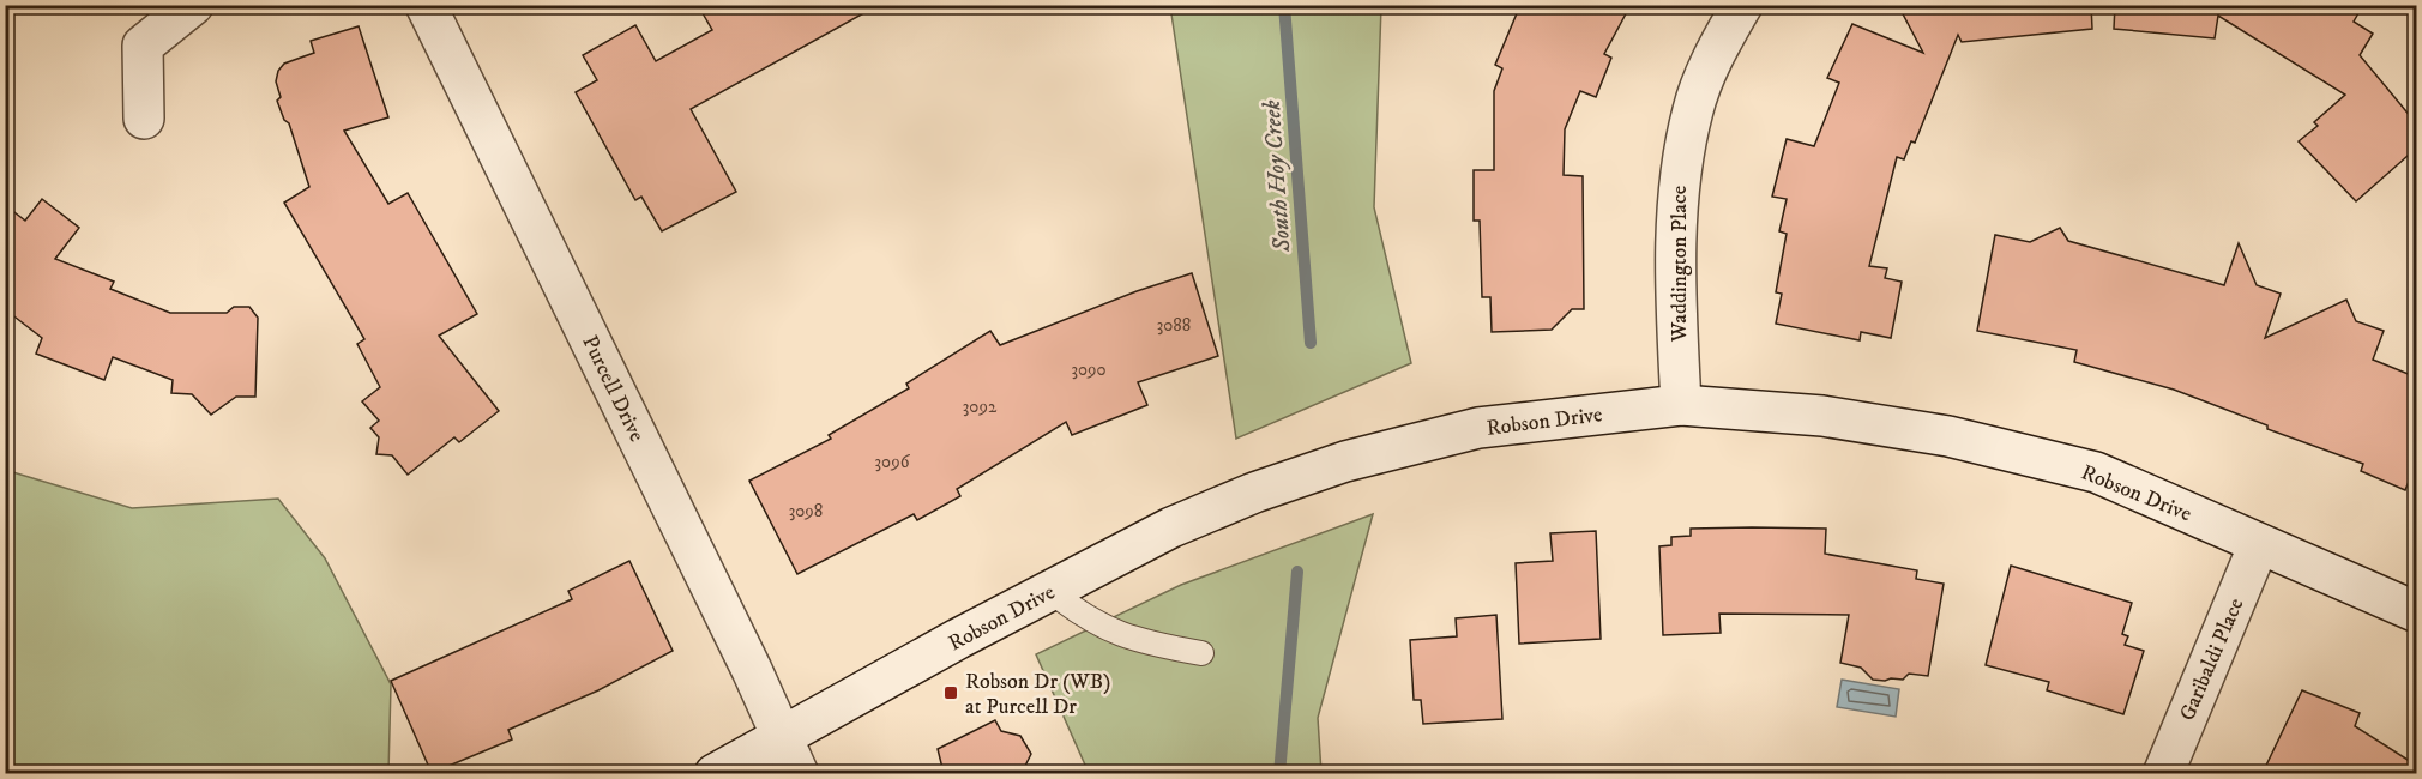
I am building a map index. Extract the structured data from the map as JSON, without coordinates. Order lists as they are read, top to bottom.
{
  "streets": {
    "street": [
      "Waddington Place",
      "Purcell Drive",
      "Robson Drive",
      "Garibaldi Place"
    ]
  },
  "crossings": [
    ["Waddington Place", "Robson Drive"],
    ["Purcell Drive", "Robson Drive"],
    ["Robson Drive", "Garibaldi Place"]
  ],
  "water": ["South Hoy Creek"],
  "places": {
    "transit": ["Robson Dr (WB) at Purcell Dr"]
  },
  "house_numbers": [
    "3088",
    "3090",
    "3092",
    "3096",
    "3098"
  ]
}
